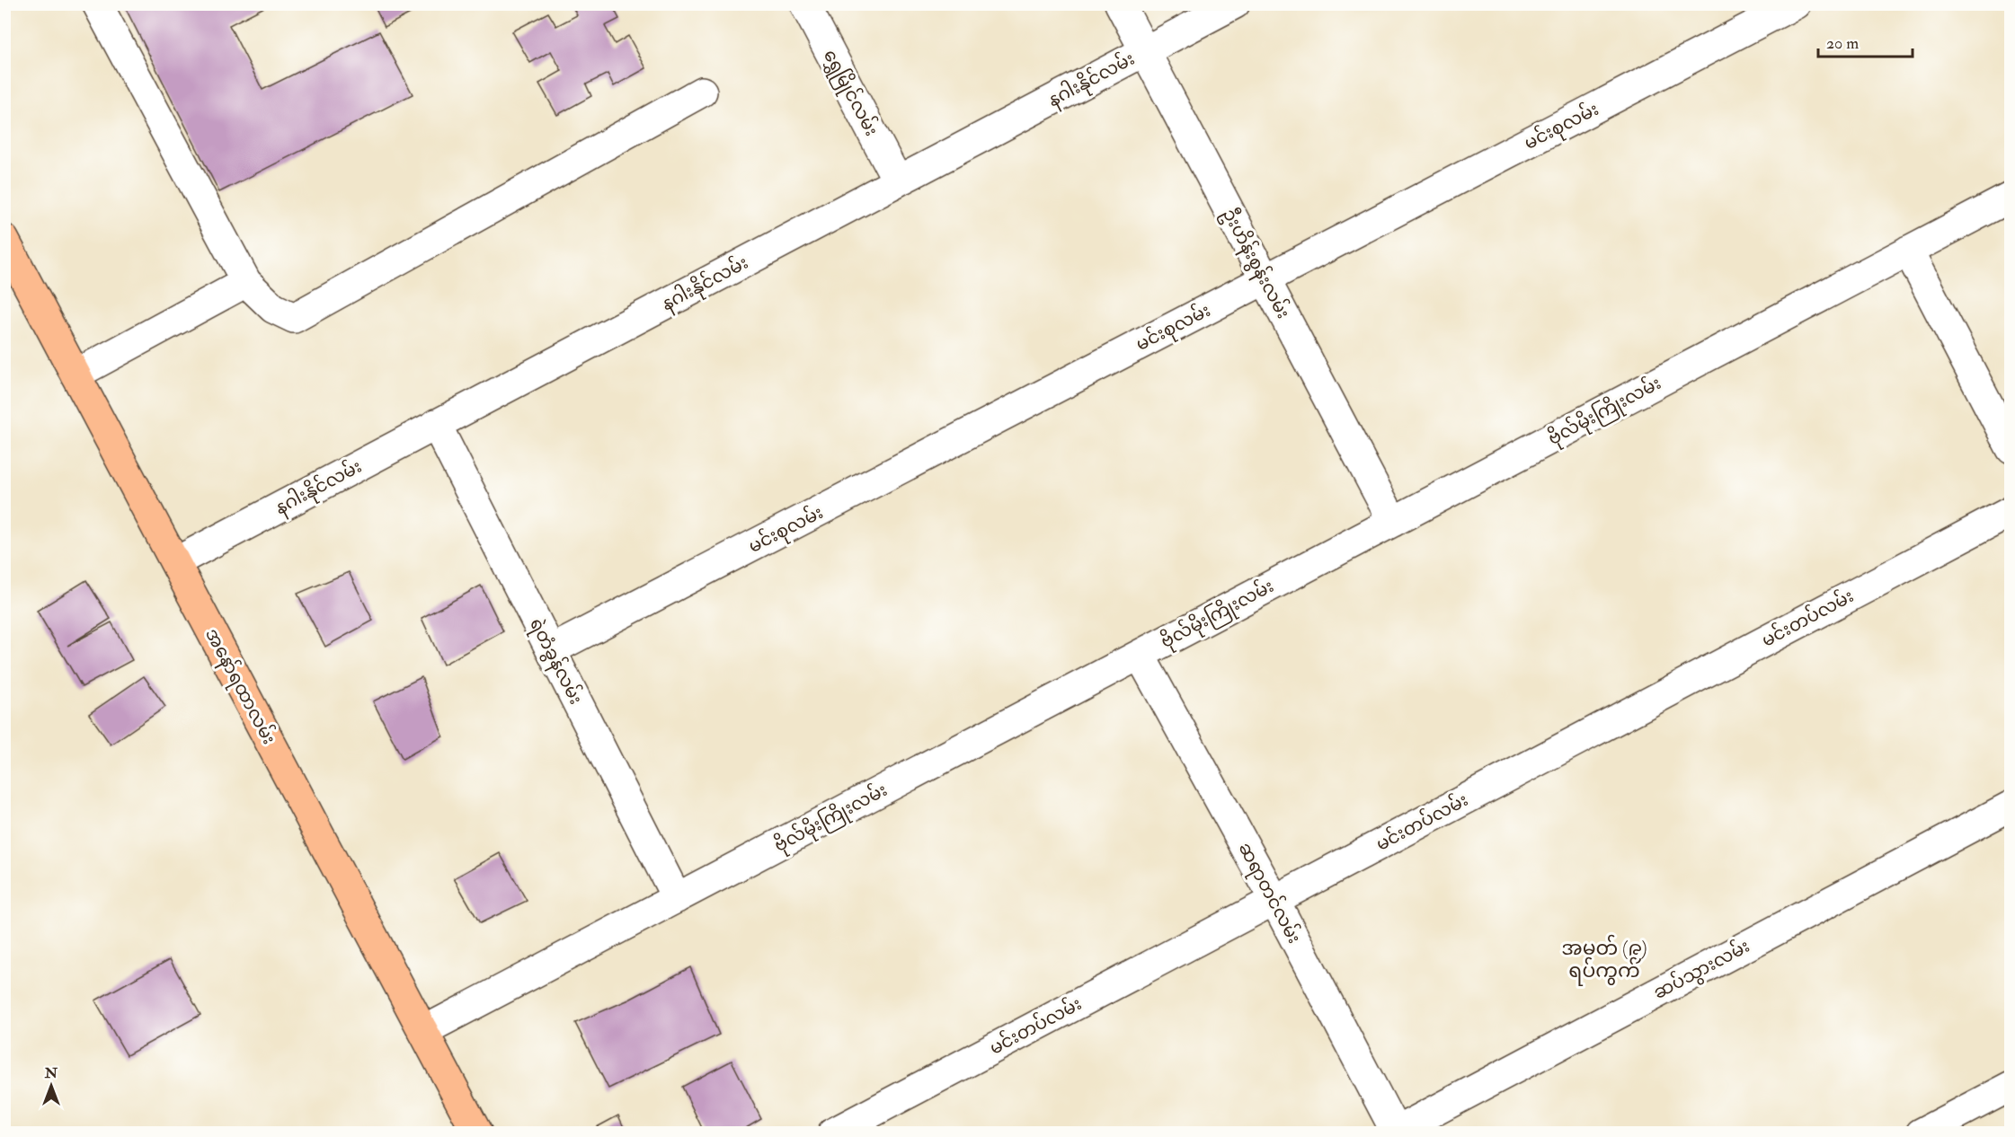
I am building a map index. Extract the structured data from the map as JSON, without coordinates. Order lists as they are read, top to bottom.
{
  "streets": {
    "main road": ["အနော်ရထာလမ်း"],
    "street": [
      "နဂါးနိုင်လမ်း",
      "ရွှေမြိုင်လမ်း",
      "မင်းစုလမ်း",
      "ဦးဟိန်းစွန်းလမ်း",
      "ဗိုလ်မိုးကြိုးလမ်း",
      "မင်းတပ်လမ်း",
      "ရဲတံခွန်လမ်း",
      "ဆရာတင်လမ်း",
      "ဆပ်သွားလမ်း"
    ]
  },
  "crossings": [
    ["နဂါးနိုင်လမ်း", "ရွှေမြိုင်လမ်း"],
    ["နဂါးနိုင်လမ်း", "ဦးဟိန်းစွန်းလမ်း"],
    ["နဂါးနိုင်လမ်း", "ရဲတံခွန်လမ်း"],
    ["နဂါးနိုင်လမ်း", "အနော်ရထာလမ်း"],
    ["မင်းစုလမ်း", "ဦးဟိန်းစွန်းလမ်း"],
    ["မင်းစုလမ်း", "ရဲတံခွန်လမ်း"],
    ["ဦးဟိန်းစွန်းလမ်း", "ဗိုလ်မိုးကြိုးလမ်း"],
    ["ဗိုလ်မိုးကြိုးလမ်း", "ရဲတံခွန်လမ်း"],
    ["ဗိုလ်မိုးကြိုးလမ်း", "အနော်ရထာလမ်း"],
    ["ဗိုလ်မိုးကြိုးလမ်း", "ဆရာတင်လမ်း"],
    ["မင်းတပ်လမ်း", "ဆရာတင်လမ်း"],
    ["ဆရာတင်လမ်း", "ဆပ်သွားလမ်း"]
  ],
  "districts": ["အမှတ် (၉) ရပ်ကွက်"],
  "scale_bar": "20 m",
  "north": "top"
}
